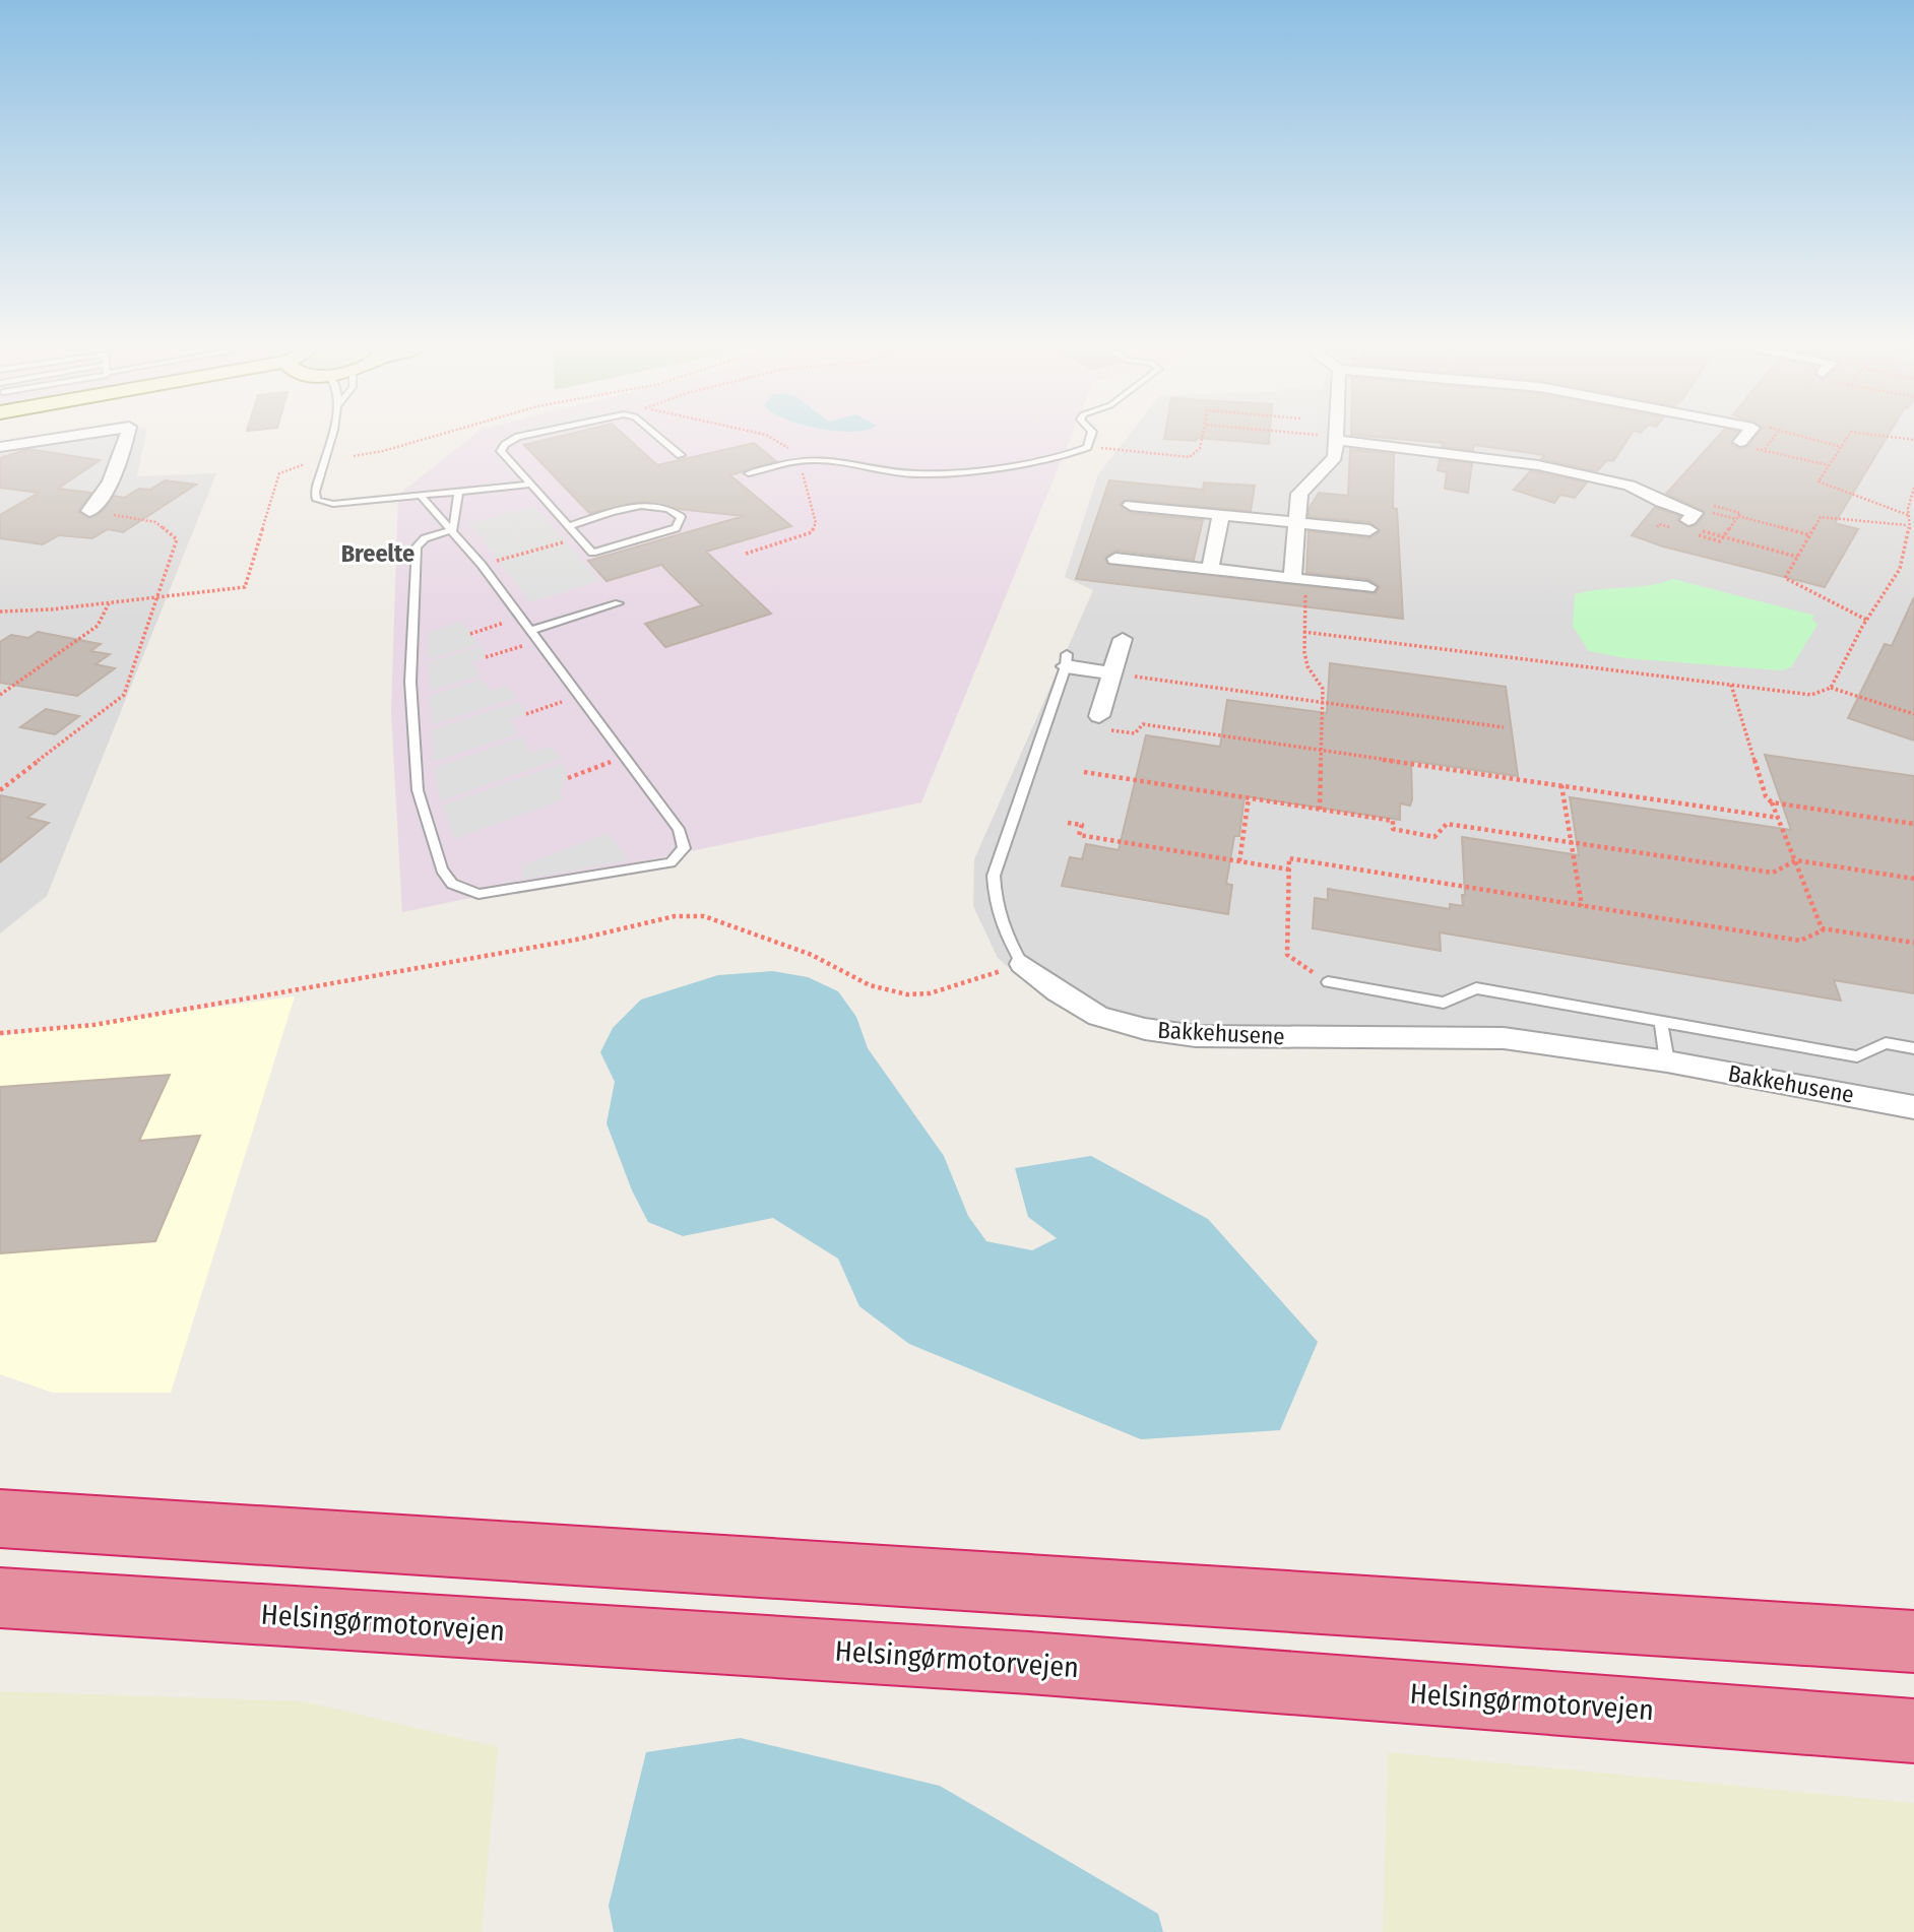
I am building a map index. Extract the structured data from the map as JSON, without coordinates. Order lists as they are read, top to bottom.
{
  "streets": {
    "highway": ["Helsingørmotorvejen"],
    "street": ["Bakkehusene"]
  },
  "districts": ["Breelte"]
}
